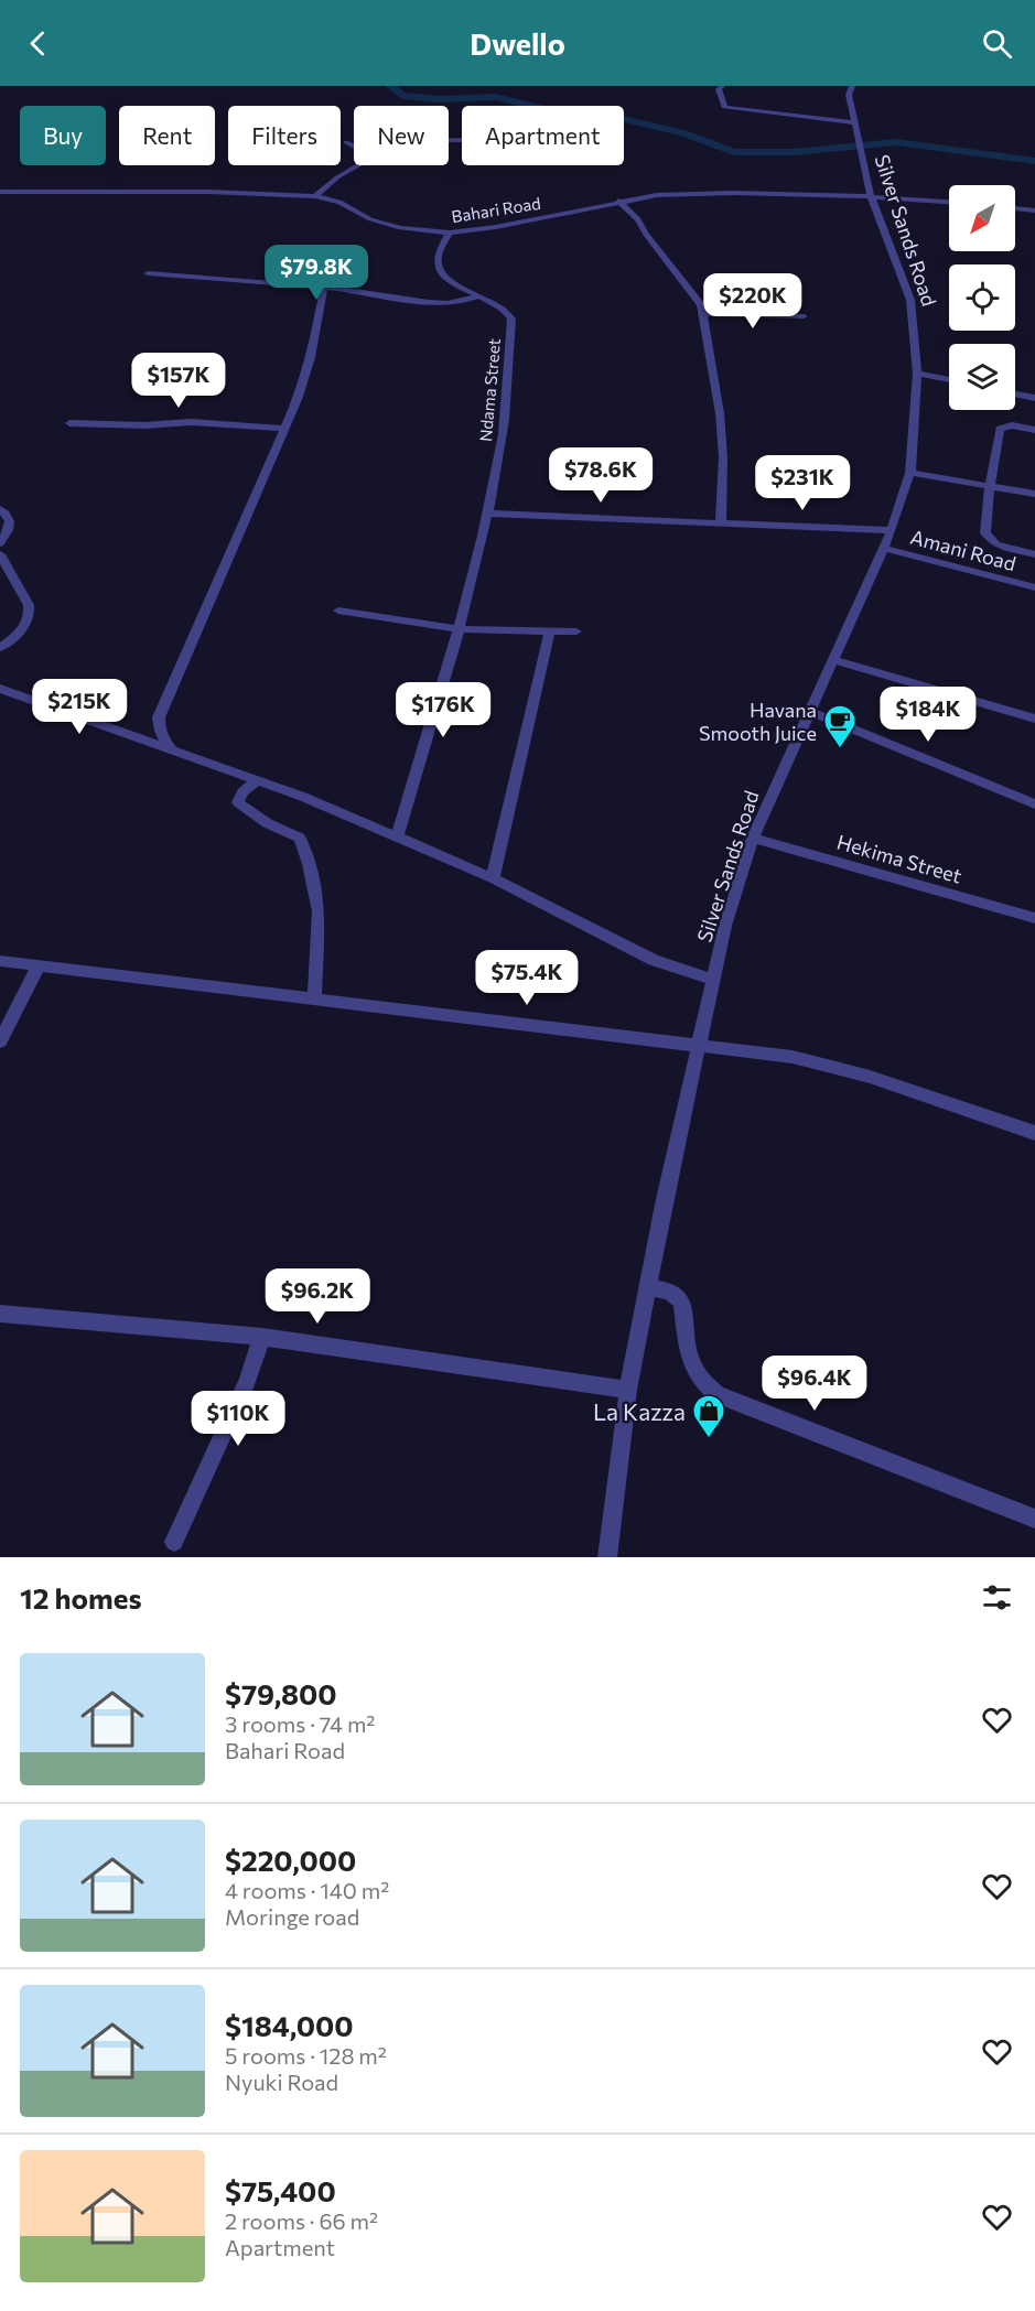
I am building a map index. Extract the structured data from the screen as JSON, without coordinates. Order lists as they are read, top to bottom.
{
  "streets": {
    "street": [
      "Bahari Road",
      "Silver Sands Road",
      "Ndama Street",
      "Amani Road",
      "Hekima Street"
    ]
  },
  "crossings": [
    ["Bahari Road", "Silver Sands Road"],
    ["Bahari Road", "Ndama Street"],
    ["Silver Sands Road", "Amani Road"],
    ["Silver Sands Road", "Hekima Street"]
  ],
  "places": {
    "cafe": ["Havana Smooth Juice"],
    "shop": ["La Kazza"]
  },
  "north": "bottom left",
  "page": {
    "header": "Dwello",
    "chip": [
      "Buy",
      "Rent",
      "Filters",
      "New",
      "Apartment"
    ],
    "price": [
      "$79.8K",
      "$220K",
      "$157K",
      "$78.6K",
      "$231K",
      "$215K",
      "$176K",
      "$184K",
      "$75.4K",
      "$96.2K",
      "$96.4K",
      "$110K"
    ],
    "heading": "12 homes",
    "list": [
      {
        "name": "$79,800",
        "note": "3 rooms · 74 m² · Bahari Road"
      },
      {
        "name": "$220,000",
        "note": "4 rooms · 140 m² · Moringe road"
      },
      {
        "name": "$184,000",
        "note": "5 rooms · 128 m² · Nyuki Road"
      },
      {
        "name": "$75,400",
        "note": "2 rooms · 66 m² · Apartment"
      }
    ]
  }
}
